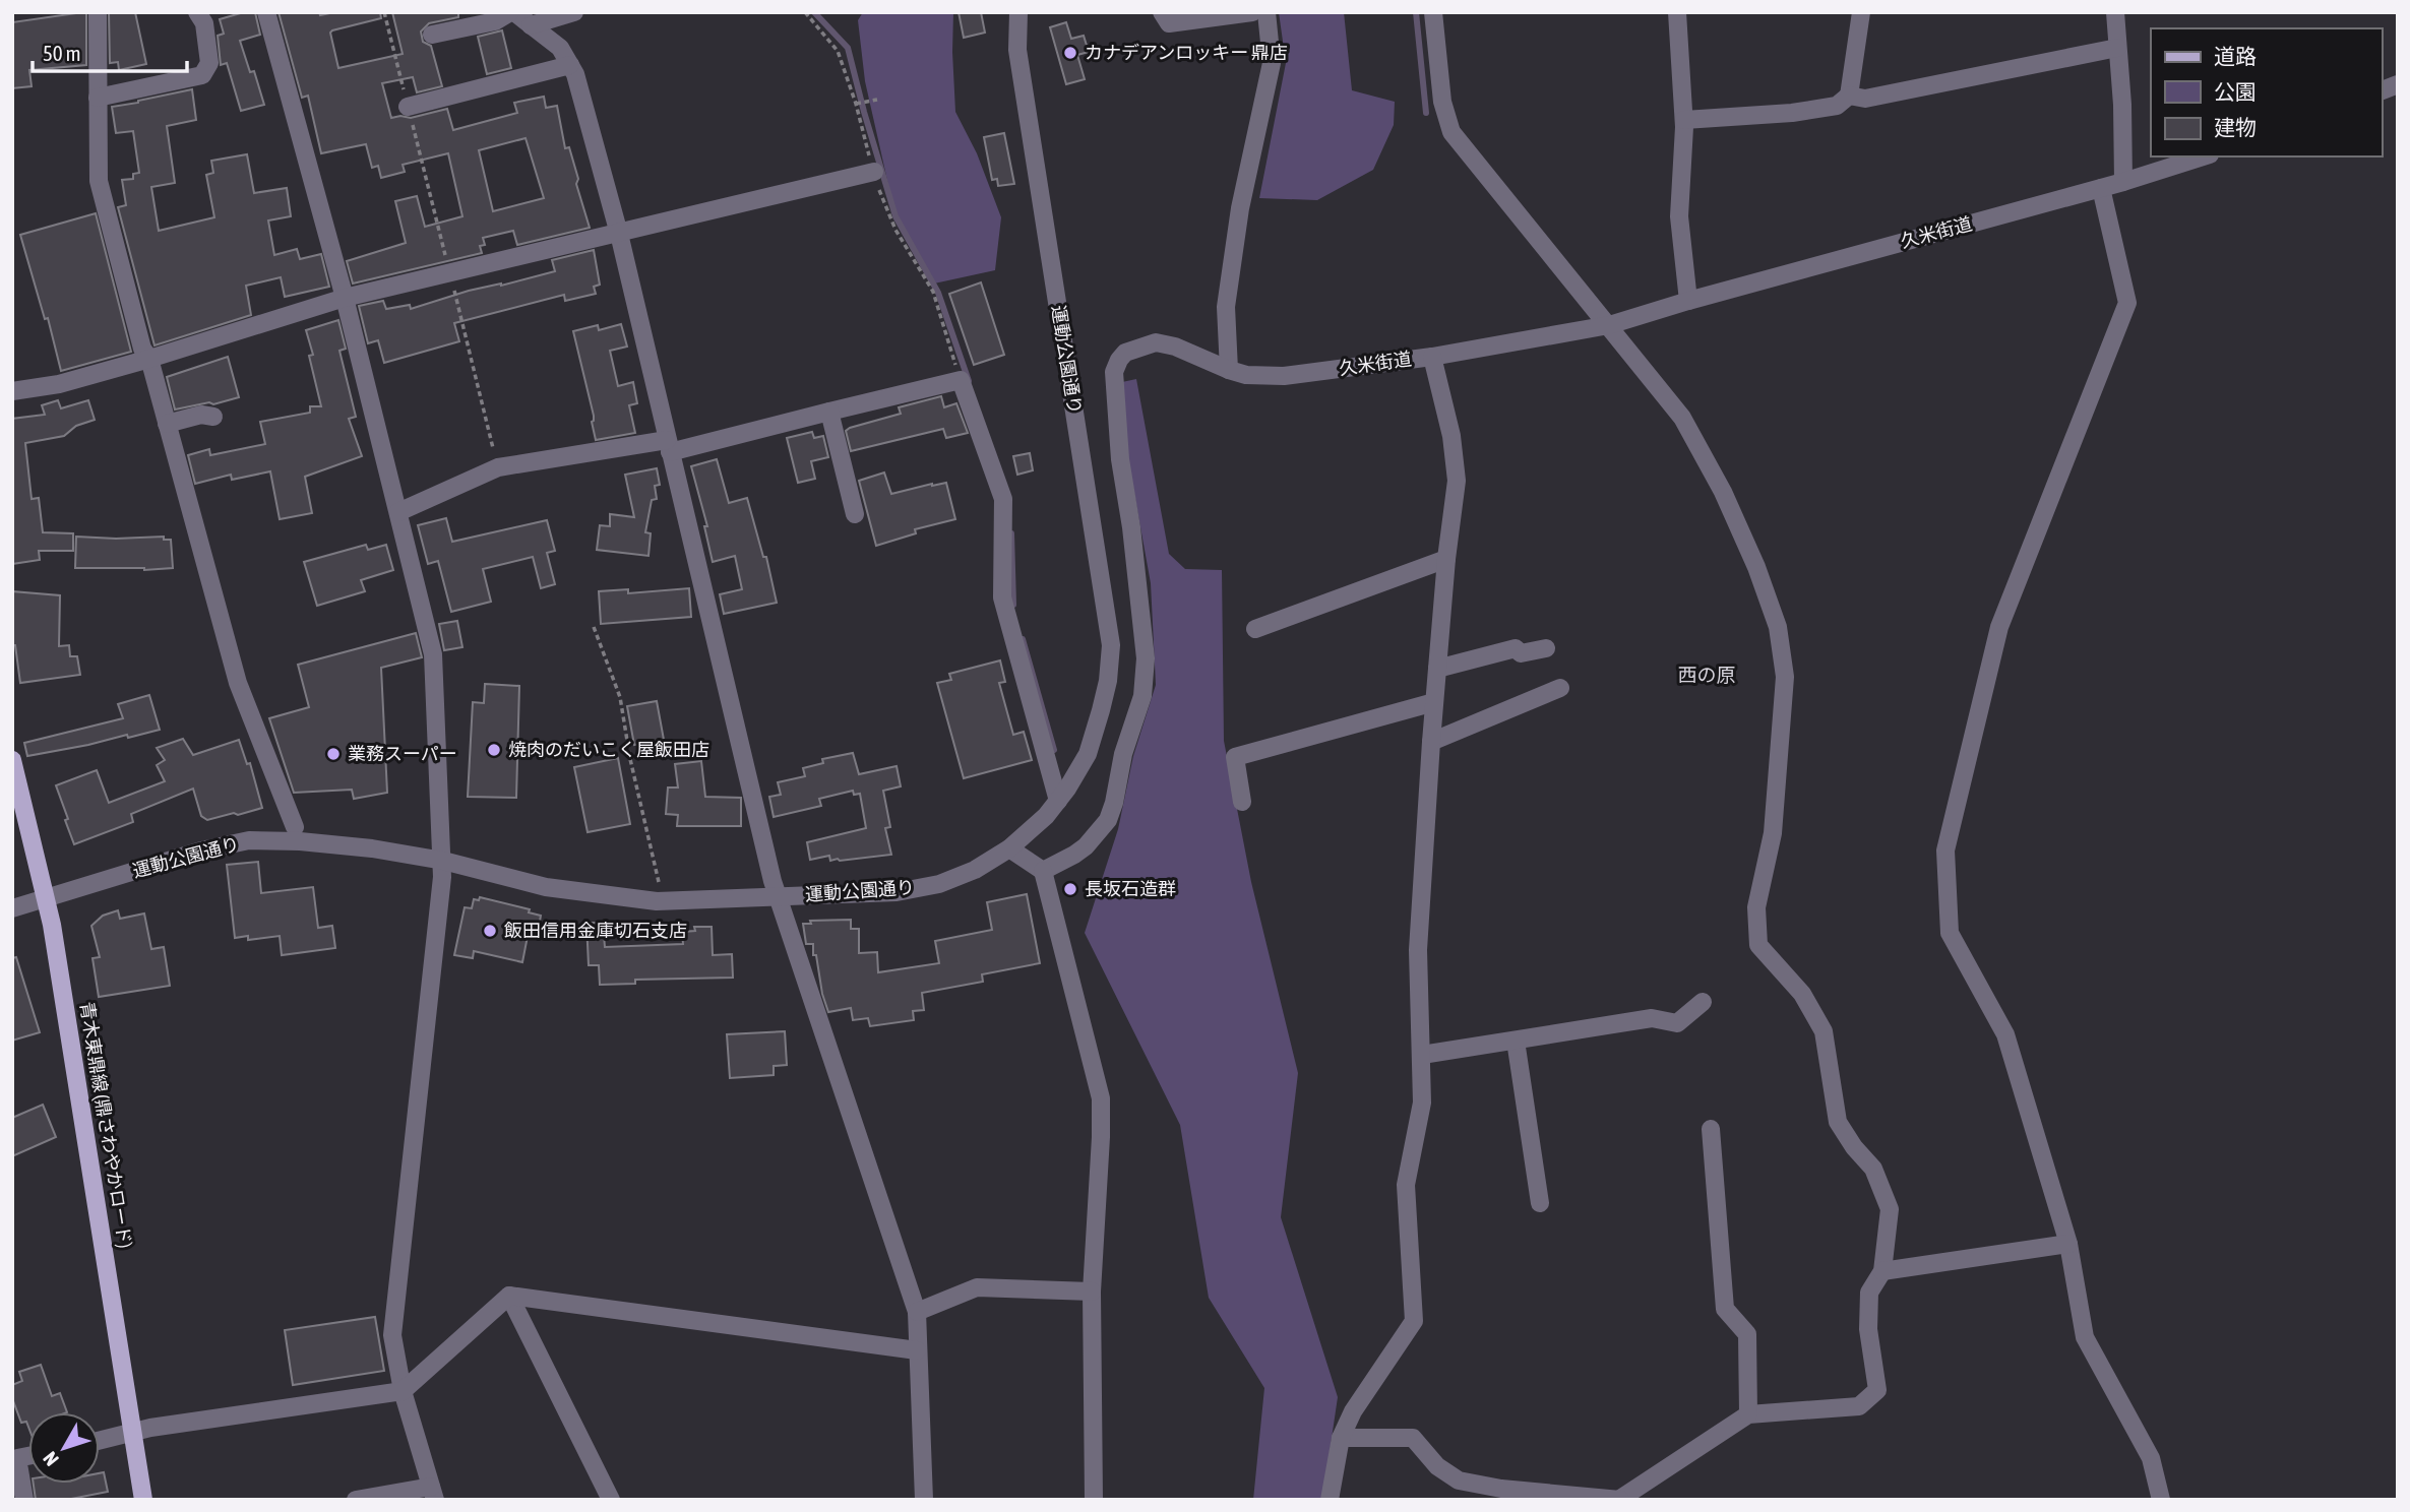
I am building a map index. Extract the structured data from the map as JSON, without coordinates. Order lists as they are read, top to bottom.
{
  "streets": {
    "main road": ["青木東鼎線 (鼎さわやかロード)"],
    "street": ["久米街道", "運動公園通り"]
  },
  "crossings": [
    ["運動公園通り", "青木東鼎線 (鼎さわやかロード)"]
  ],
  "districts": ["西の原"],
  "places": [
    "カナデアンロッキー 鼎店",
    "焼肉のだいこく屋飯田店",
    "業務スーパー",
    "長坂石造群",
    "飯田信用金庫切石支店"
  ],
  "legend": ["道路", "公園", "建物"],
  "scale_bar": "50 m",
  "north": "bottom left"
}
